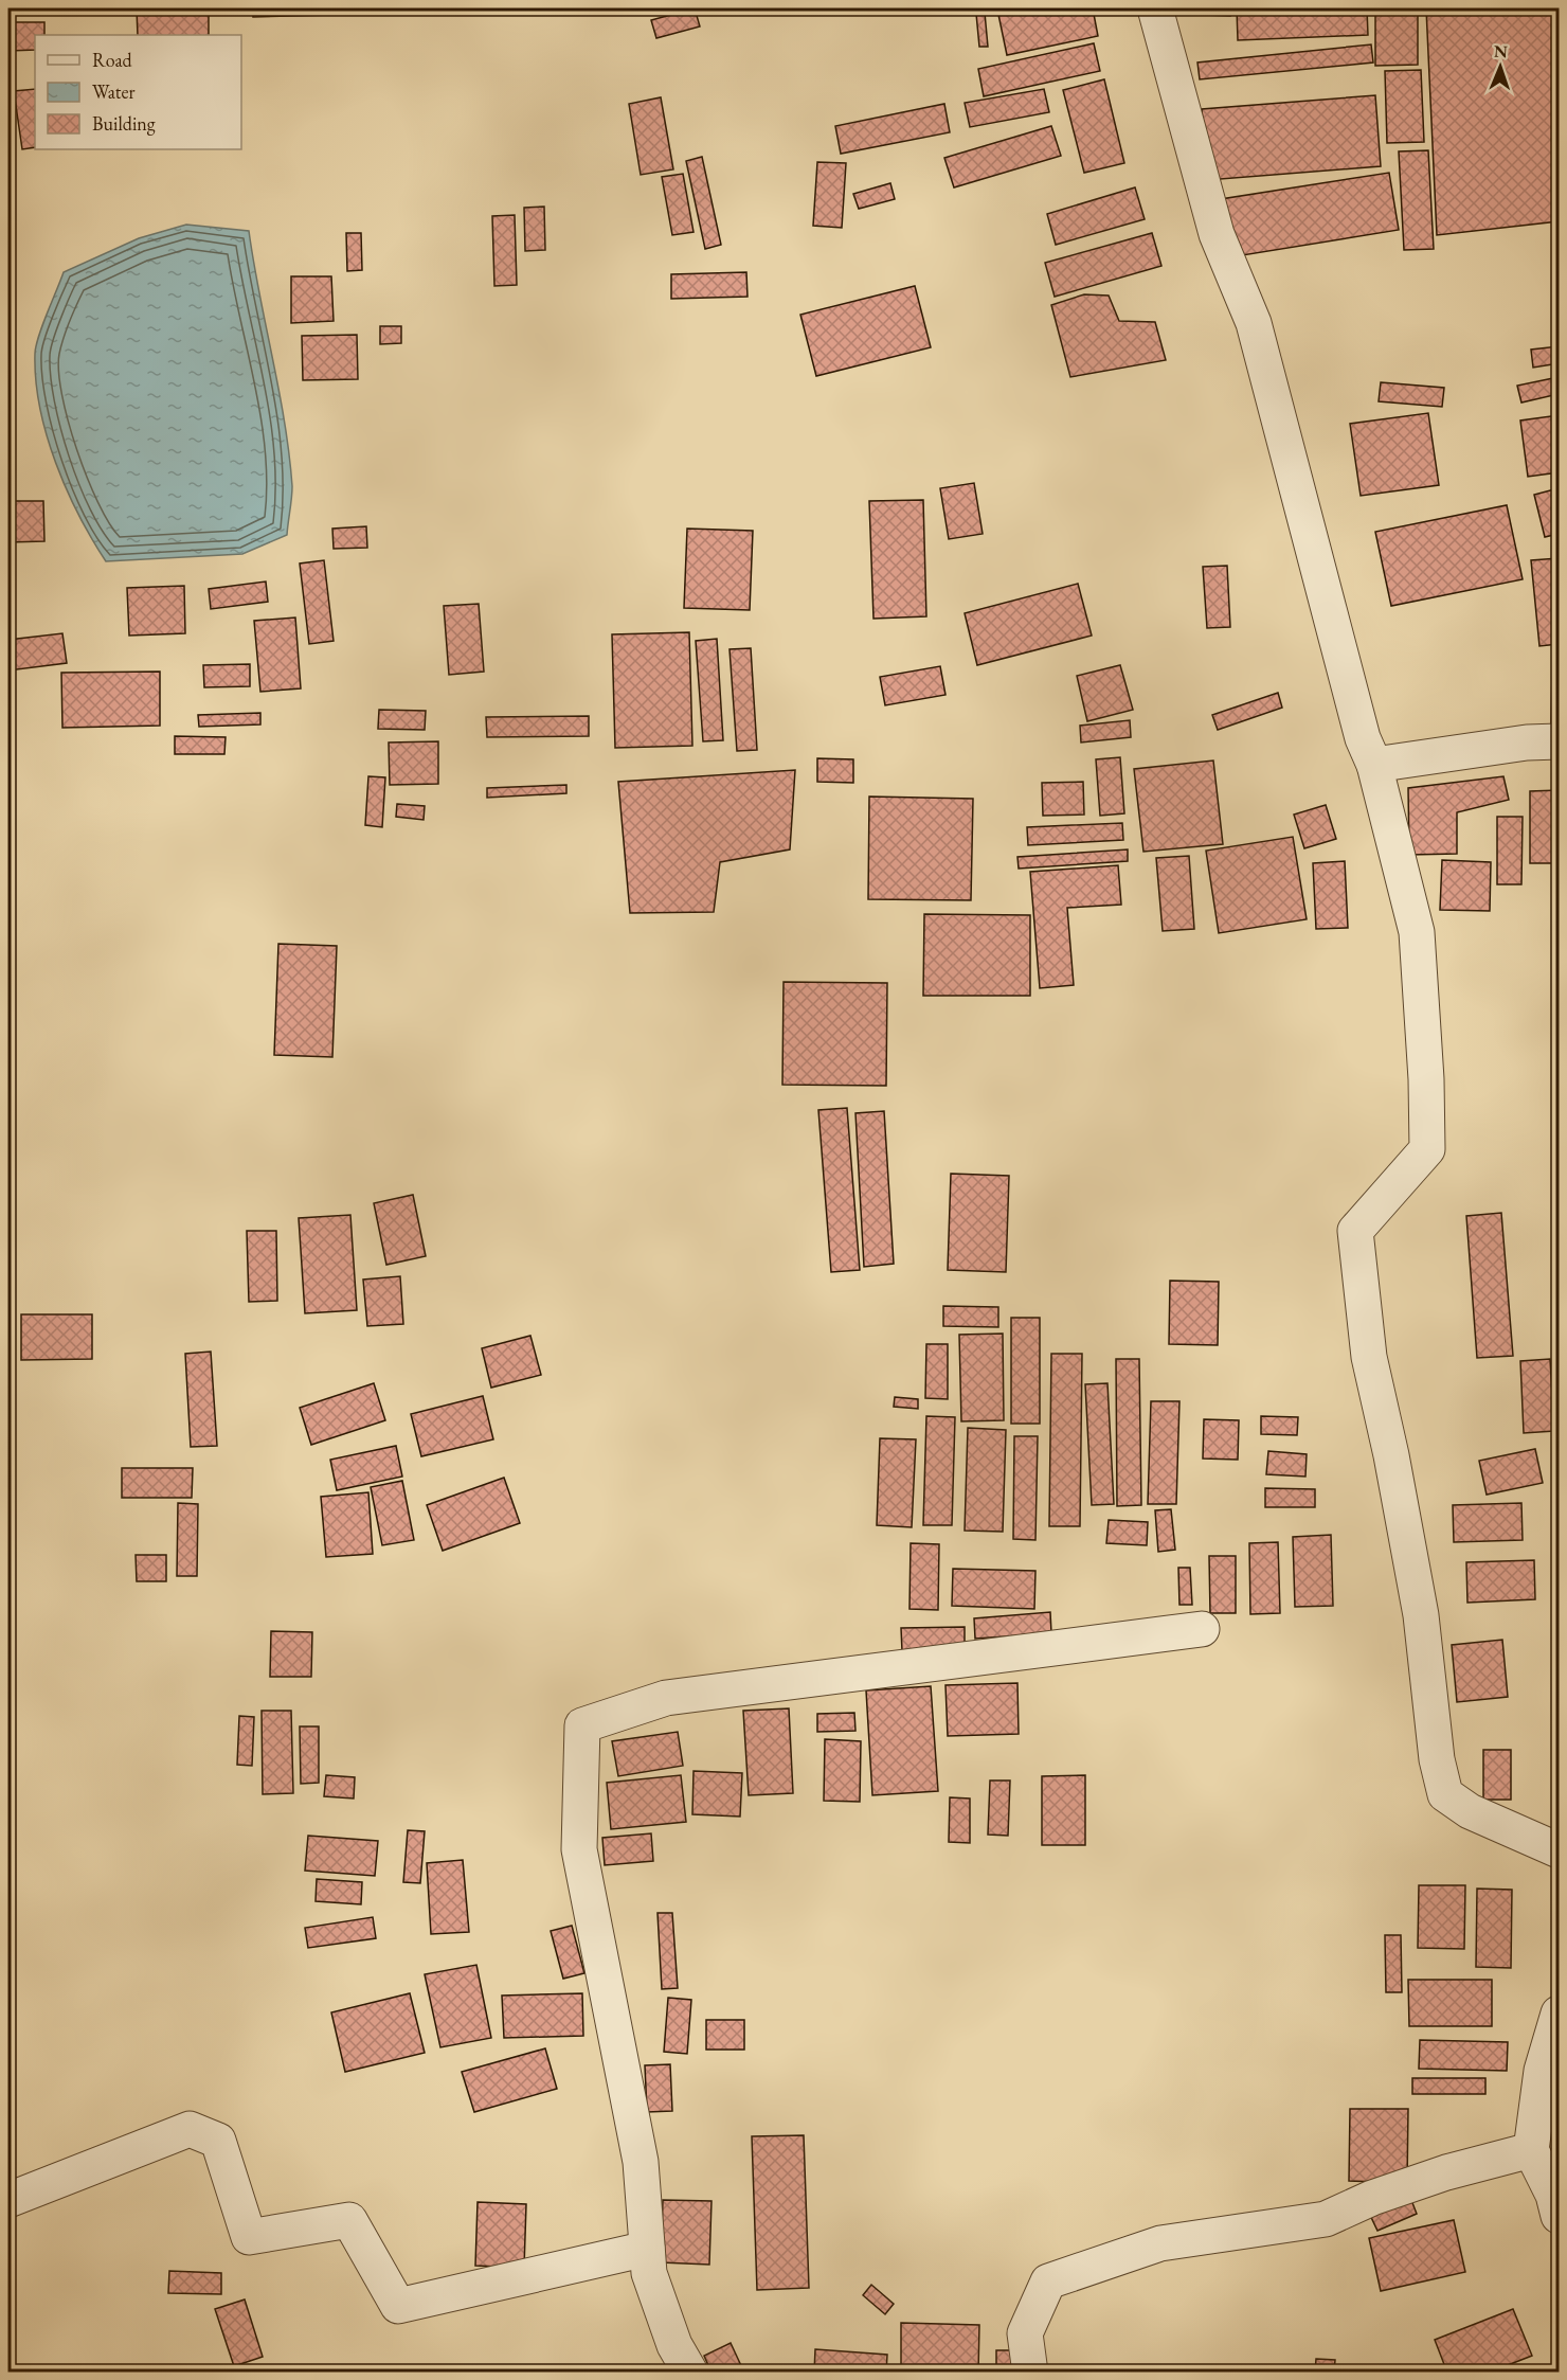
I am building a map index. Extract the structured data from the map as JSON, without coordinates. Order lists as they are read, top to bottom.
{
  "legend": ["Road", "Water", "Building"],
  "north": "top"
}
